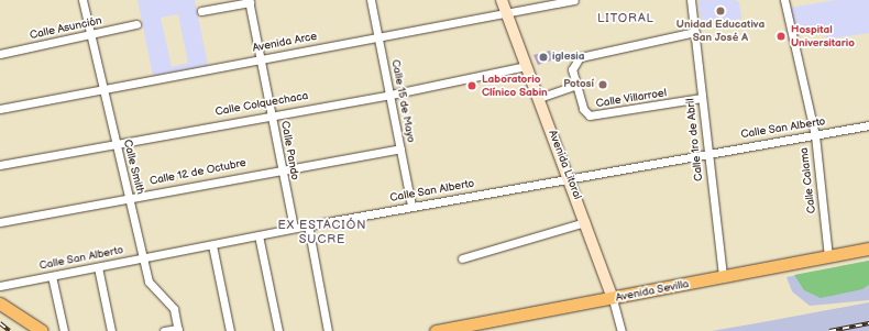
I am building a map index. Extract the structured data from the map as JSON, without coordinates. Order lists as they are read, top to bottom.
{
  "streets": {
    "main road": ["Avenida Litoral", "Avenida Sevilla"],
    "street": [
      "Calle Asunción",
      "Avenida Arce",
      "Calle Villarroel",
      "Calle 15 de Mayo",
      "Calle Colquechaca",
      "Calle San Alberto",
      "Calle 1ro de Abril",
      "Calle Pando",
      "Calle Smith",
      "Calle 12 de Octubre",
      "Calle Calama"
    ]
  },
  "crossings": [
    ["Calle Asunción", "Calle Smith"],
    ["Avenida Arce", "Calle 15 de Mayo"],
    ["Avenida Arce", "Calle Pando"],
    ["Avenida Arce", "Avenida Litoral"],
    ["Avenida Arce", "Calle Smith"],
    ["Calle Villarroel", "Calle 1ro de Abril"],
    ["Calle 15 de Mayo", "Calle Colquechaca"],
    ["Calle 15 de Mayo", "Calle San Alberto"],
    ["Calle 15 de Mayo", "Calle 12 de Octubre"],
    ["Calle Colquechaca", "Calle Pando"],
    ["Calle Colquechaca", "Avenida Litoral"],
    ["Calle Colquechaca", "Calle Smith"],
    ["Calle San Alberto", "Calle 1ro de Abril"],
    ["Calle San Alberto", "Calle Pando"],
    ["Calle San Alberto", "Avenida Litoral"],
    ["Calle San Alberto", "Calle Smith"],
    ["Calle San Alberto", "Calle Calama"],
    ["Calle 1ro de Abril", "Avenida Sevilla"],
    ["Calle Pando", "Calle 12 de Octubre"],
    ["Avenida Litoral", "Avenida Sevilla"],
    ["Calle Smith", "Calle 12 de Octubre"],
    ["Calle Calama", "Avenida Sevilla"]
  ],
  "districts": ["LITORAL", "EX ESTACIÓN SUCRE"],
  "places": [
    "Unidad Educativa San José A",
    "Hospital Universitario",
    "iglesia",
    "Potosí",
    "Laboratorio Clínico Sabin"
  ]
}
